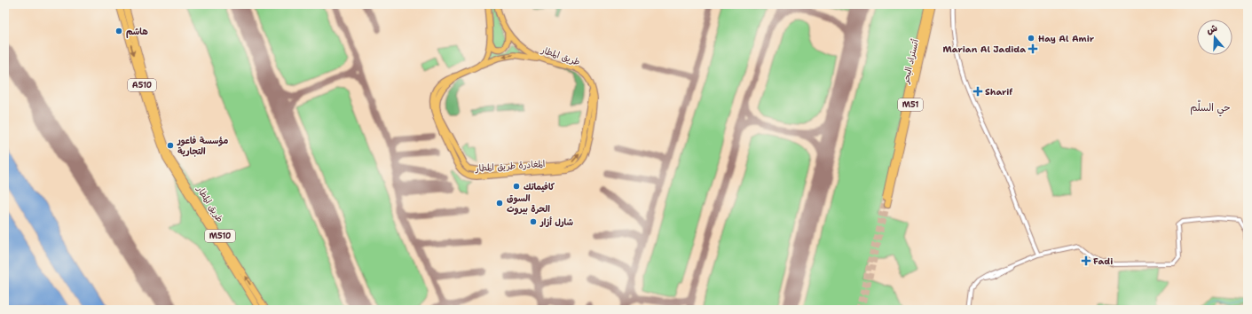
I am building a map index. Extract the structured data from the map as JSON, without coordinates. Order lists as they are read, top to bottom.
{
  "streets": {
    "highway": [
      "طريق المطار",
      "أتستراد البحر",
      "A510",
      "M51",
      "M510"
    ],
    "main road": ["المغادرة طريق المطار"]
  },
  "crossings": [
    ["طريق المطار", "A510"],
    ["طريق المطار", "المغادرة طريق المطار"]
  ],
  "districts": ["حي السلّم"],
  "places": {
    "other": [
      "هاشم",
      "Hay Al Amir",
      "مؤسسة فاعور التجارية",
      "كافيماتك",
      "السوق الحرة بيروت",
      "شارل أزار"
    ],
    "health": ["Marian Al Jadida", "Sharif", "Fadi"]
  },
  "north": "top"
}
